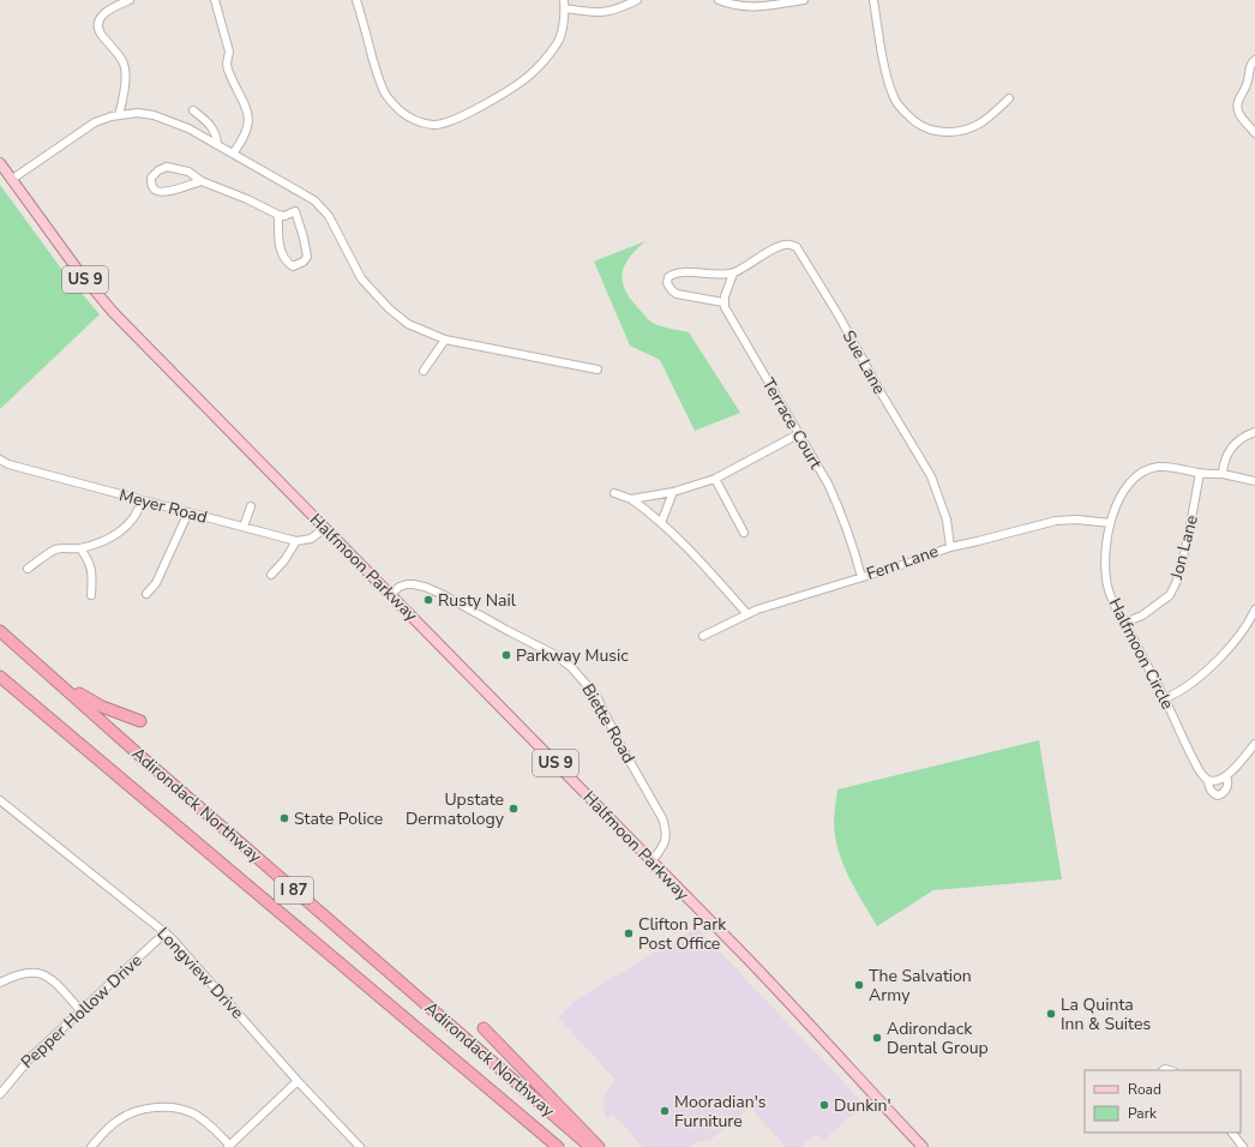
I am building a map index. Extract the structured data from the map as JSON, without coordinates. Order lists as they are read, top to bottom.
{
  "streets": {
    "highway": ["Adirondack Northway", "I 87"],
    "main road": ["US 9", "Halfmoon Parkway"],
    "street": [
      "Sue Lane",
      "Terrace Court",
      "Meyer Road",
      "Jon Lane",
      "Fern Lane",
      "Halfmoon Circle",
      "Biette Road",
      "Longview Drive",
      "Pepper Hollow Drive"
    ]
  },
  "crossings": [
    ["US 9", "Halfmoon Parkway"],
    ["Sue Lane", "Fern Lane"],
    ["Terrace Court", "Fern Lane"],
    ["Jon Lane", "Halfmoon Circle"],
    ["Fern Lane", "Halfmoon Circle"],
    ["Halfmoon Parkway", "Biette Road"],
    ["Longview Drive", "Pepper Hollow Drive"]
  ],
  "places": [
    "Rusty Nail",
    "Parkway Music",
    "Upstate Dermatology",
    "State Police",
    "Clifton Park Post Office",
    "The Salvation Army",
    "La Quinta Inn & Suites",
    "Adirondack Dental Group",
    "Dunkin'",
    "Mooradian's Furniture"
  ],
  "legend": ["Road", "Park"]
}
